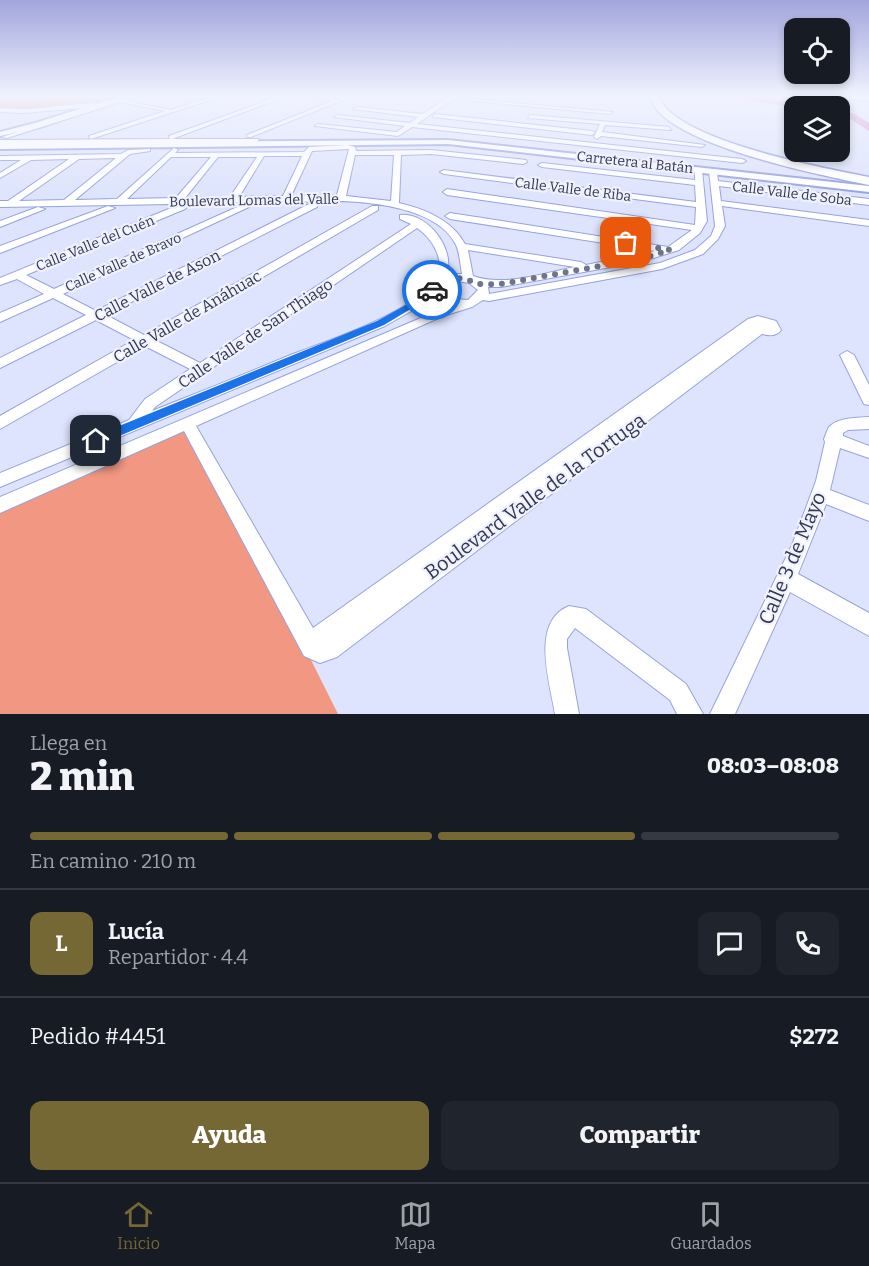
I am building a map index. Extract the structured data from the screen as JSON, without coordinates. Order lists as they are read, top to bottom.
{
  "streets": {
    "street": [
      "Carretera al Batán",
      "Calle Valle de Riba",
      "Calle Valle de Soba",
      "Boulevard Lomas del Valle",
      "Calle Valle del Cuén",
      "Calle Valle de Bravo",
      "Calle Valle de Ason",
      "Calle Valle de Anáhuac",
      "Calle Valle de San Thiago",
      "Boulevard Valle de la Tortuga",
      "Calle 3 de Mayo"
    ]
  },
  "crossings": [
    ["Boulevard Lomas del Valle", "Calle Valle del Cuén"],
    ["Boulevard Lomas del Valle", "Calle Valle de Bravo"],
    ["Boulevard Lomas del Valle", "Calle Valle de Ason"],
    ["Boulevard Lomas del Valle", "Calle Valle de Anáhuac"],
    ["Boulevard Lomas del Valle", "Calle Valle de San Thiago"]
  ],
  "page": {
    "heading": ["2 min", "Llega en", "08:03–08:08"],
    "panel": [
      "Lucía",
      "Repartidor · 4.4",
      "Pedido #4451",
      "$272"
    ],
    "bar": "En camino · 210 m",
    "round": "L",
    "buttons": ["Ayuda", "Compartir"],
    "tabs": ["Inicio", "Mapa", "Guardados"]
  }
}
